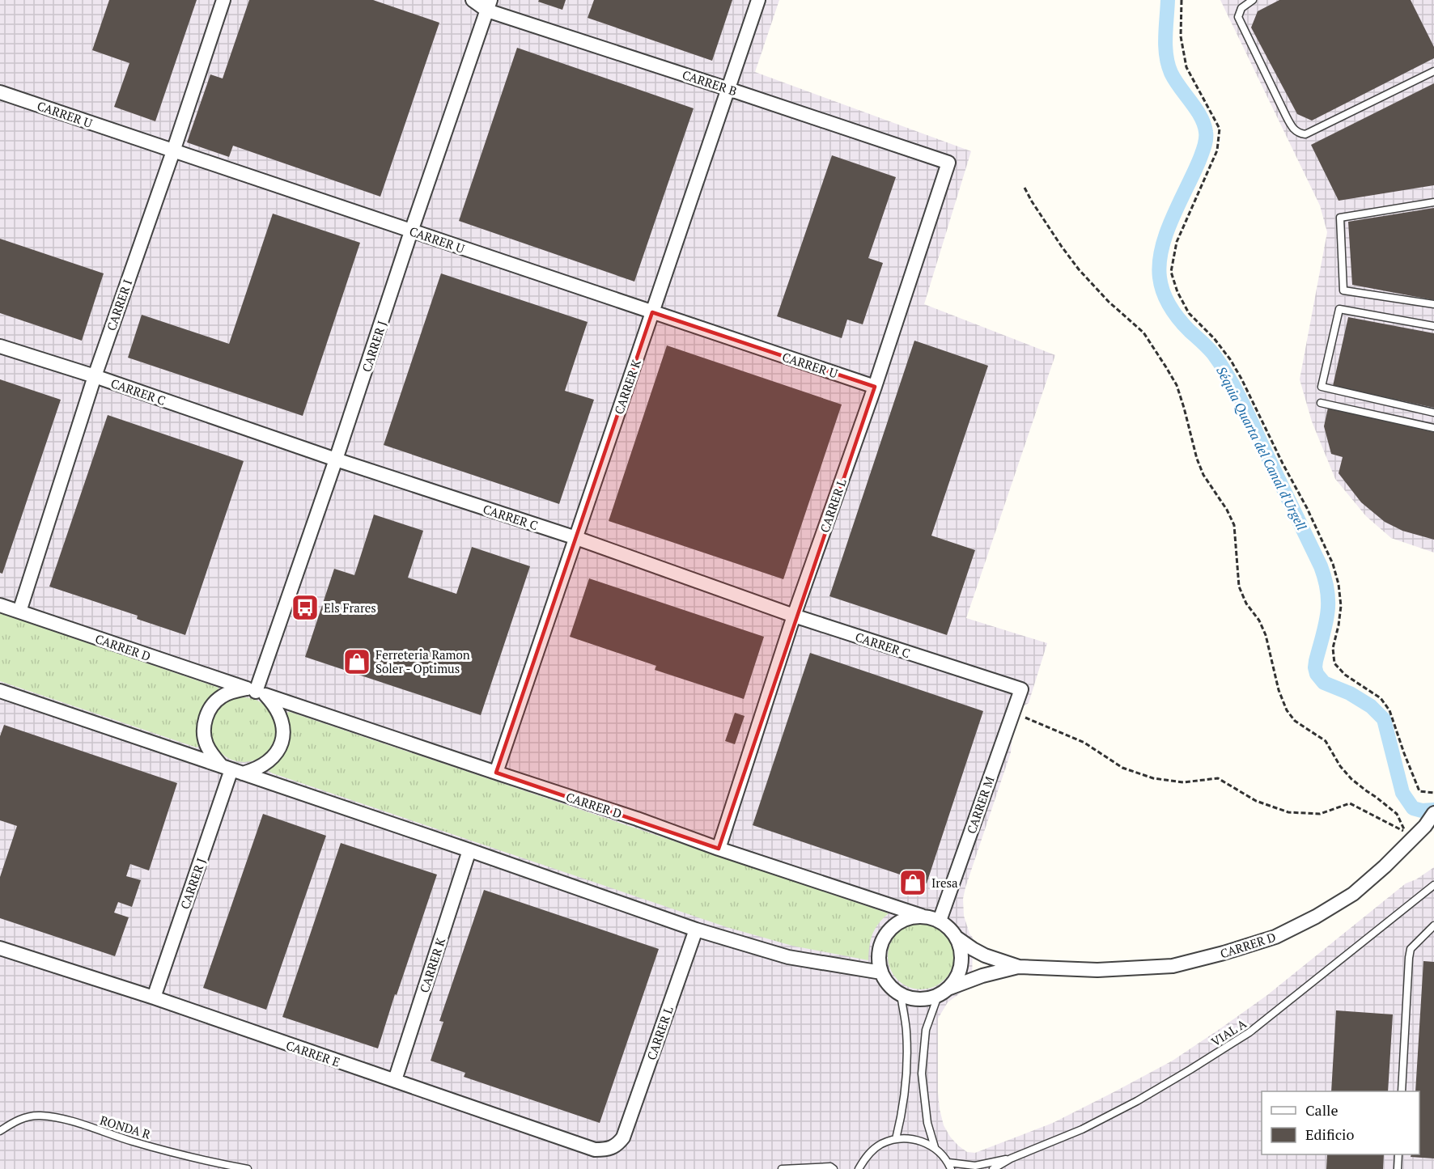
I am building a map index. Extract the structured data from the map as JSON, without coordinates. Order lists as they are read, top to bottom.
{
  "streets": {
    "street": [
      "CARRER B",
      "CARRER U",
      "CARRER I",
      "CARRER J",
      "CARRER K",
      "CARRER C",
      "CARRER L",
      "CARRER D",
      "CARRER M",
      "CARRER E"
    ],
    "lane": ["VIAL A", "RONDA R"]
  },
  "crossings": [
    ["CARRER B", "CARRER J"],
    ["CARRER B", "CARRER K"],
    ["CARRER B", "CARRER L"],
    ["CARRER U", "CARRER I"],
    ["CARRER U", "CARRER J"],
    ["CARRER U", "CARRER K"],
    ["CARRER U", "CARRER L"],
    ["CARRER I", "CARRER C"],
    ["CARRER I", "CARRER D"],
    ["CARRER J", "CARRER C"],
    ["CARRER J", "CARRER D"],
    ["CARRER J", "CARRER E"],
    ["CARRER K", "CARRER C"],
    ["CARRER K", "CARRER D"],
    ["CARRER K", "CARRER E"],
    ["CARRER C", "CARRER L"],
    ["CARRER C", "CARRER M"],
    ["CARRER L", "CARRER D"],
    ["CARRER L", "CARRER E"],
    ["CARRER D", "CARRER M"]
  ],
  "water": ["Séquia Quarta del Canal d'Urgell"],
  "places": {
    "bus stop": ["Els Frares"],
    "shop": ["Ferreteria Ramon Soler - Optimus", "Iresa"]
  },
  "legend": ["Calle", "Edificio"]
}
